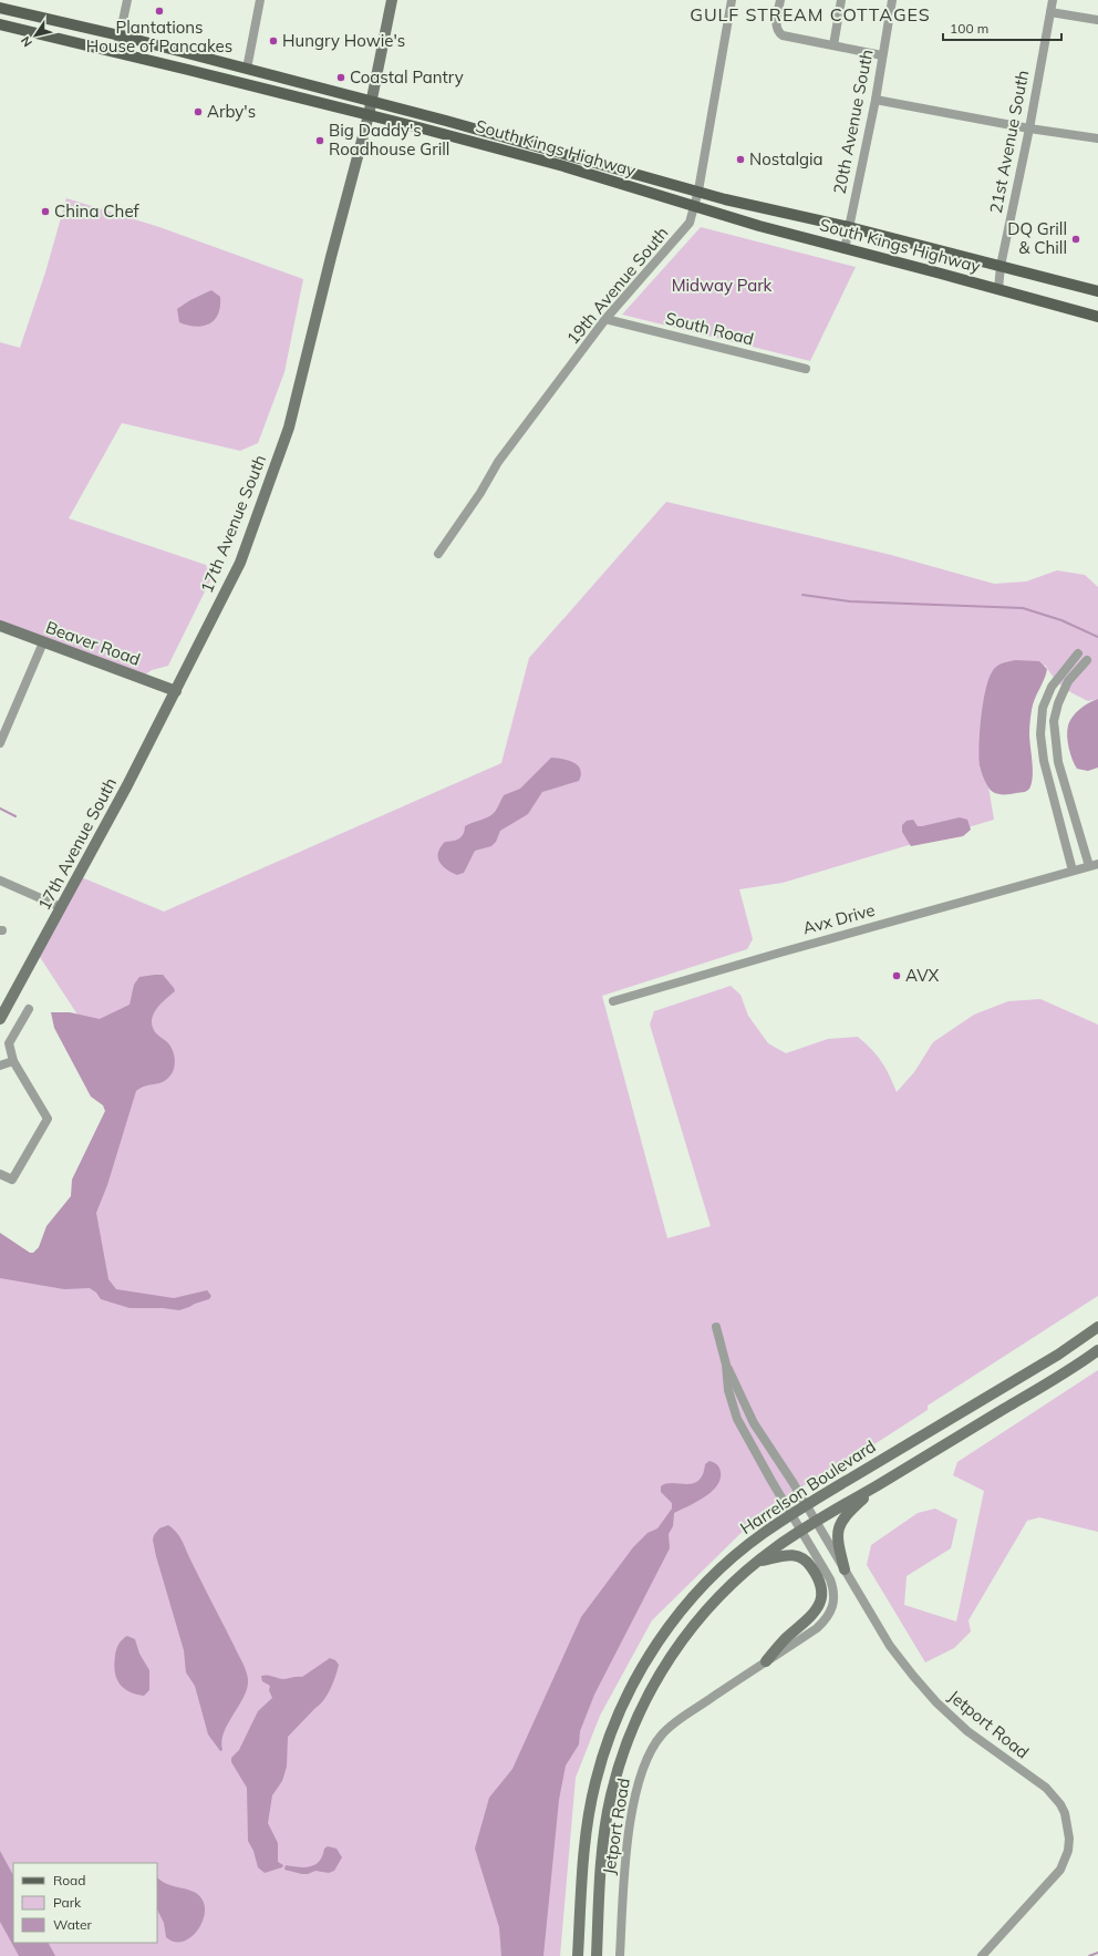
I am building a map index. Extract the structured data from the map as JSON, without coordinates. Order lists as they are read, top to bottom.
{
  "streets": {
    "main road": [
      "South Kings Highway",
      "17th Avenue South",
      "Beaver Road",
      "Harrelson Boulevard"
    ],
    "street": [
      "20th Avenue South",
      "21st Avenue South",
      "19th Avenue South",
      "South Road",
      "Avx Drive",
      "Jetport Road"
    ]
  },
  "crossings": [
    ["20th Avenue South", "South Kings Highway"],
    ["21st Avenue South", "South Kings Highway"],
    ["South Kings Highway", "19th Avenue South"],
    ["South Kings Highway", "17th Avenue South"],
    ["19th Avenue South", "South Road"],
    ["17th Avenue South", "Beaver Road"],
    ["Harrelson Boulevard", "Jetport Road"]
  ],
  "districts": ["GULF STREAM COTTAGES"],
  "parks": ["Midway Park"],
  "places": [
    "Plantations House of Pancakes",
    "Hungry Howie's",
    "Coastal Pantry",
    "Arby's",
    "Big Daddy's Roadhouse Grill",
    "Nostalgia",
    "China Chef",
    "DQ Grill & Chill",
    "AVX"
  ],
  "legend": ["Road", "Park", "Water"],
  "scale_bar": "100 m",
  "north": "bottom left"
}
